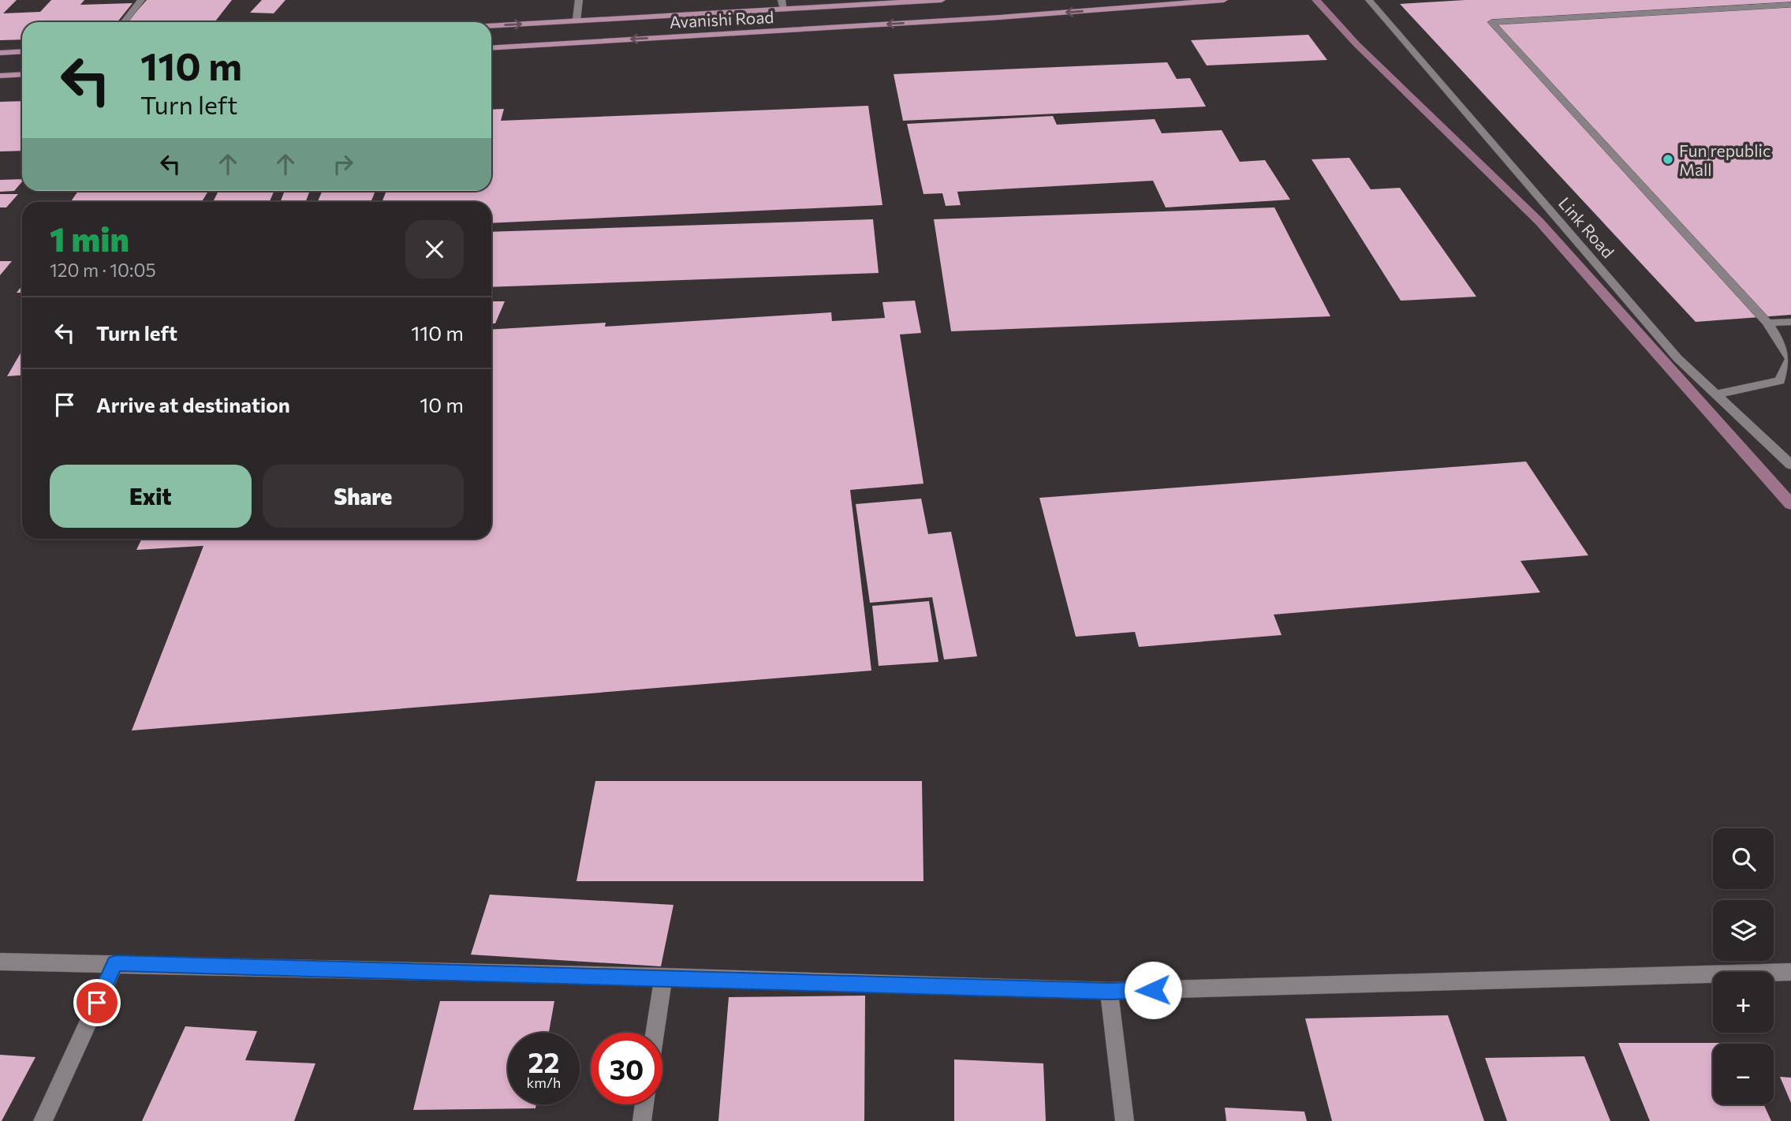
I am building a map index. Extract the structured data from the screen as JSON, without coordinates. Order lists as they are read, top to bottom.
{
  "streets": {
    "main road": ["Avanishi Road"],
    "street": ["Link Road"]
  },
  "places": ["Fun republic Mall"],
  "page": {
    "turn": ["110 m", "Turn left"],
    "heading": ["1 min", "120 m · 10:05"],
    "list": [
      {
        "name": "Turn left",
        "value": "110 m"
      },
      {
        "name": "Arrive at destination",
        "value": "10 m"
      }
    ],
    "buttons": ["Exit", "Share"],
    "map_buttons": ["+", "−"],
    "speed": "22 km/h",
    "limit": "30"
  }
}
